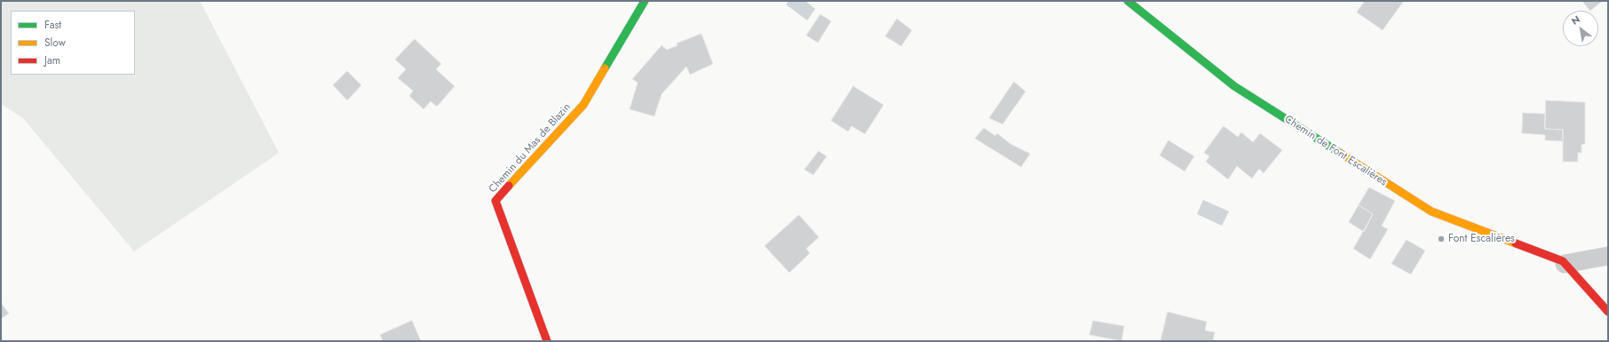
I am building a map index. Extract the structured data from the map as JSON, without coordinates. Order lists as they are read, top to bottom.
{
  "streets": {
    "street": ["Chemin du Mas de Blazin", "Chemin de Font Escalières"]
  },
  "places": ["Font Escalières"],
  "legend": ["Fast", "Slow", "Jam"],
  "north": "top left"
}
